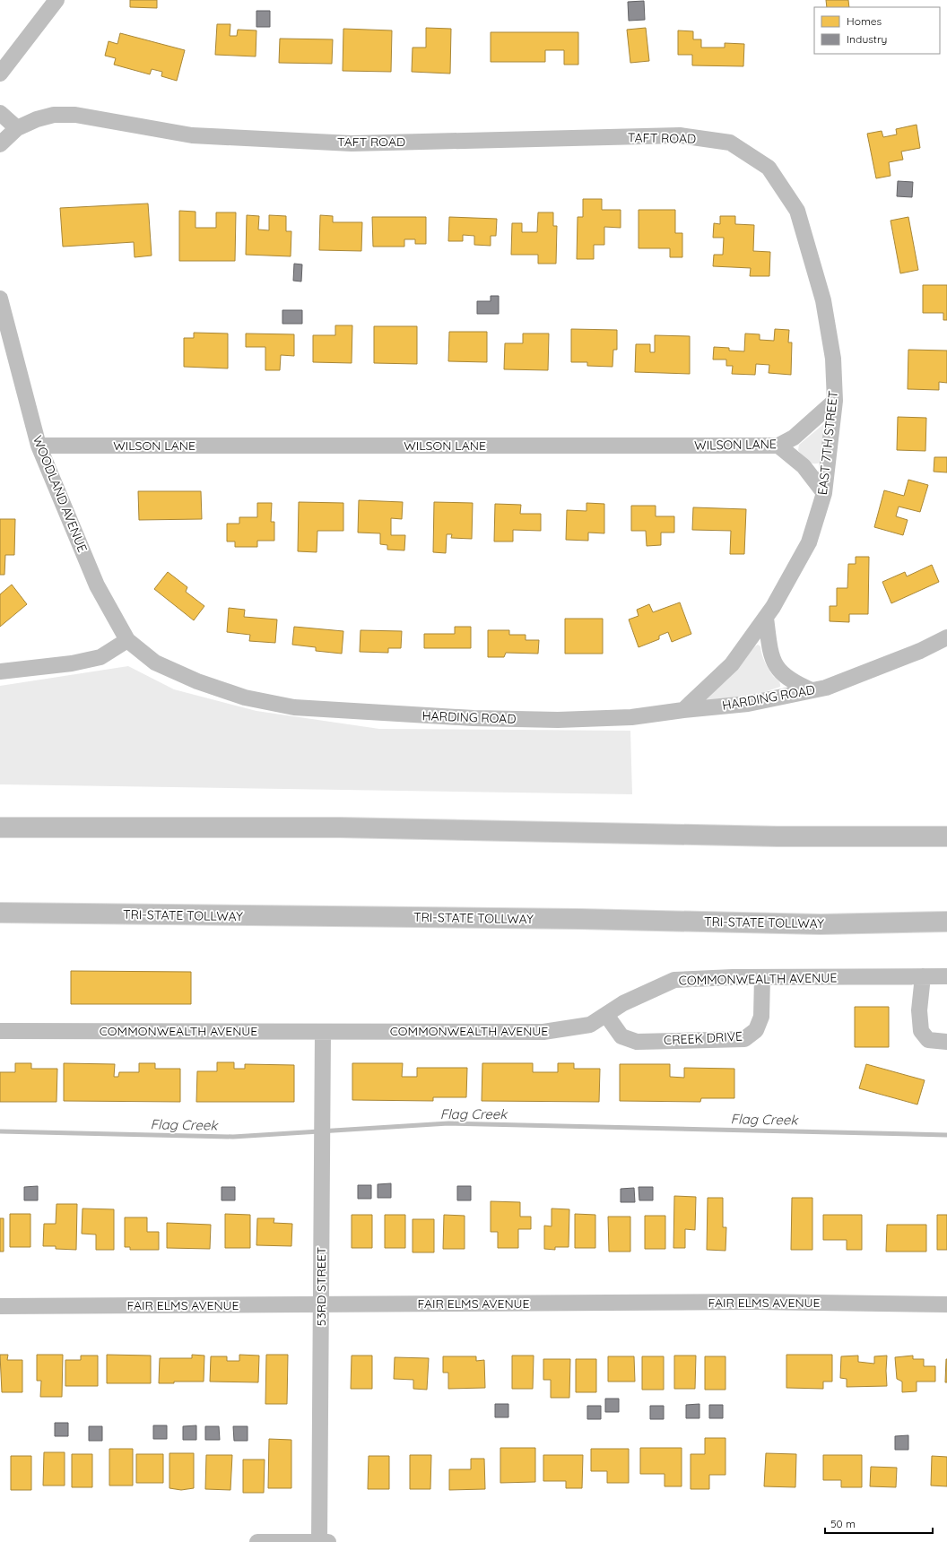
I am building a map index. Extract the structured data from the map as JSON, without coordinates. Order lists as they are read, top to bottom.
{
  "streets": {
    "highway": ["TRI-STATE TOLLWAY"],
    "street": [
      "TAFT ROAD",
      "EAST 7TH STREET",
      "WILSON LANE",
      "WOODLAND AVENUE",
      "HARDING ROAD",
      "COMMONWEALTH AVENUE",
      "CREEK DRIVE",
      "53RD STREET",
      "FAIR ELMS AVENUE"
    ]
  },
  "crossings": [
    ["TAFT ROAD", "EAST 7TH STREET"],
    ["EAST 7TH STREET", "WILSON LANE"],
    ["EAST 7TH STREET", "HARDING ROAD"],
    ["WILSON LANE", "WOODLAND AVENUE"],
    ["WOODLAND AVENUE", "HARDING ROAD"],
    ["COMMONWEALTH AVENUE", "CREEK DRIVE"],
    ["COMMONWEALTH AVENUE", "53RD STREET"],
    ["53RD STREET", "FAIR ELMS AVENUE"]
  ],
  "water": ["Flag Creek"],
  "legend": ["Homes", "Industry"],
  "scale_bar": "50 m"
}
